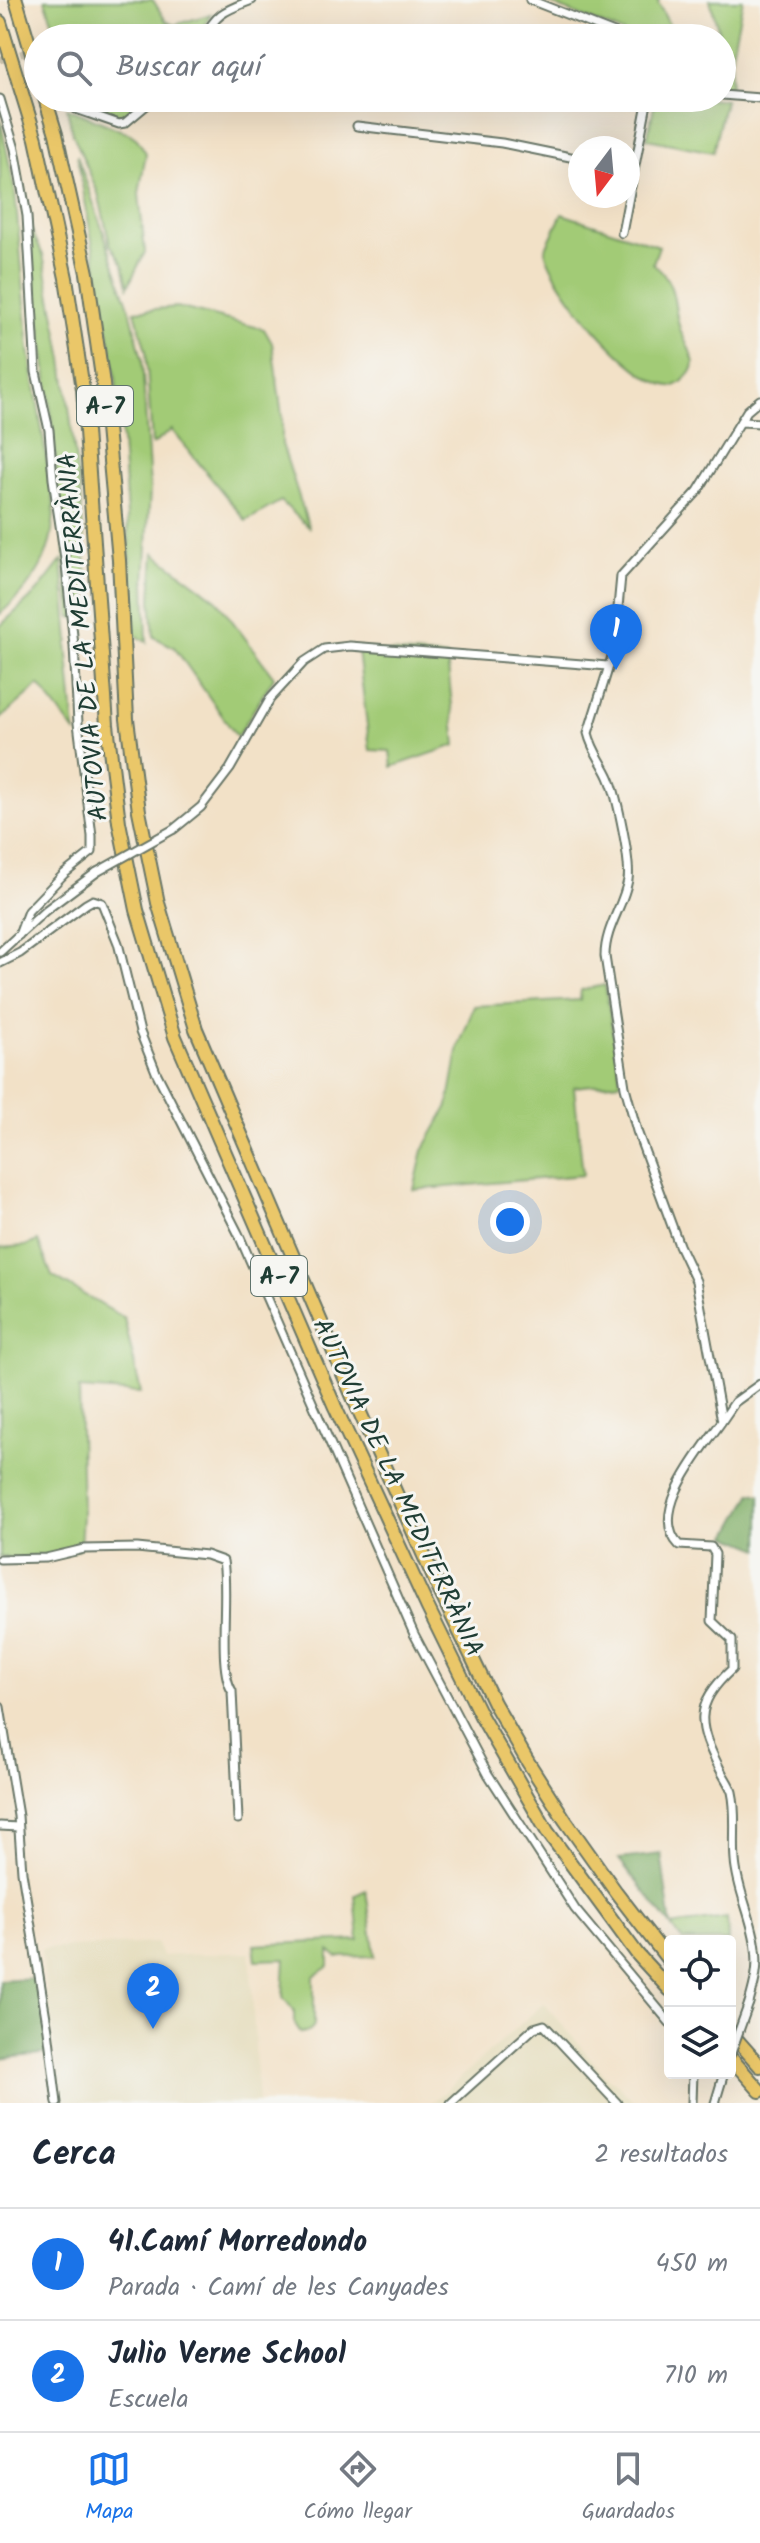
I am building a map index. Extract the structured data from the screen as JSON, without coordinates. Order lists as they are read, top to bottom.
{
  "streets": {
    "highway": ["A-7", "AUTOVIA DE LA MEDITERRÀNIA"]
  },
  "north": "bottom",
  "page": {
    "search": "Buscar aquí",
    "pins": ["1", "2"],
    "heading": ["Cerca", "2 resultados"],
    "list": [
      {
        "mark": "1",
        "name": "41.Camí Morredondo",
        "note": "Parada · Camí de les Canyades",
        "value": "450 m"
      },
      {
        "mark": "2",
        "name": "Julio Verne School",
        "note": "Escuela",
        "value": "710 m"
      }
    ],
    "nav": ["Mapa", "Cómo llegar", "Guardados"]
  }
}
